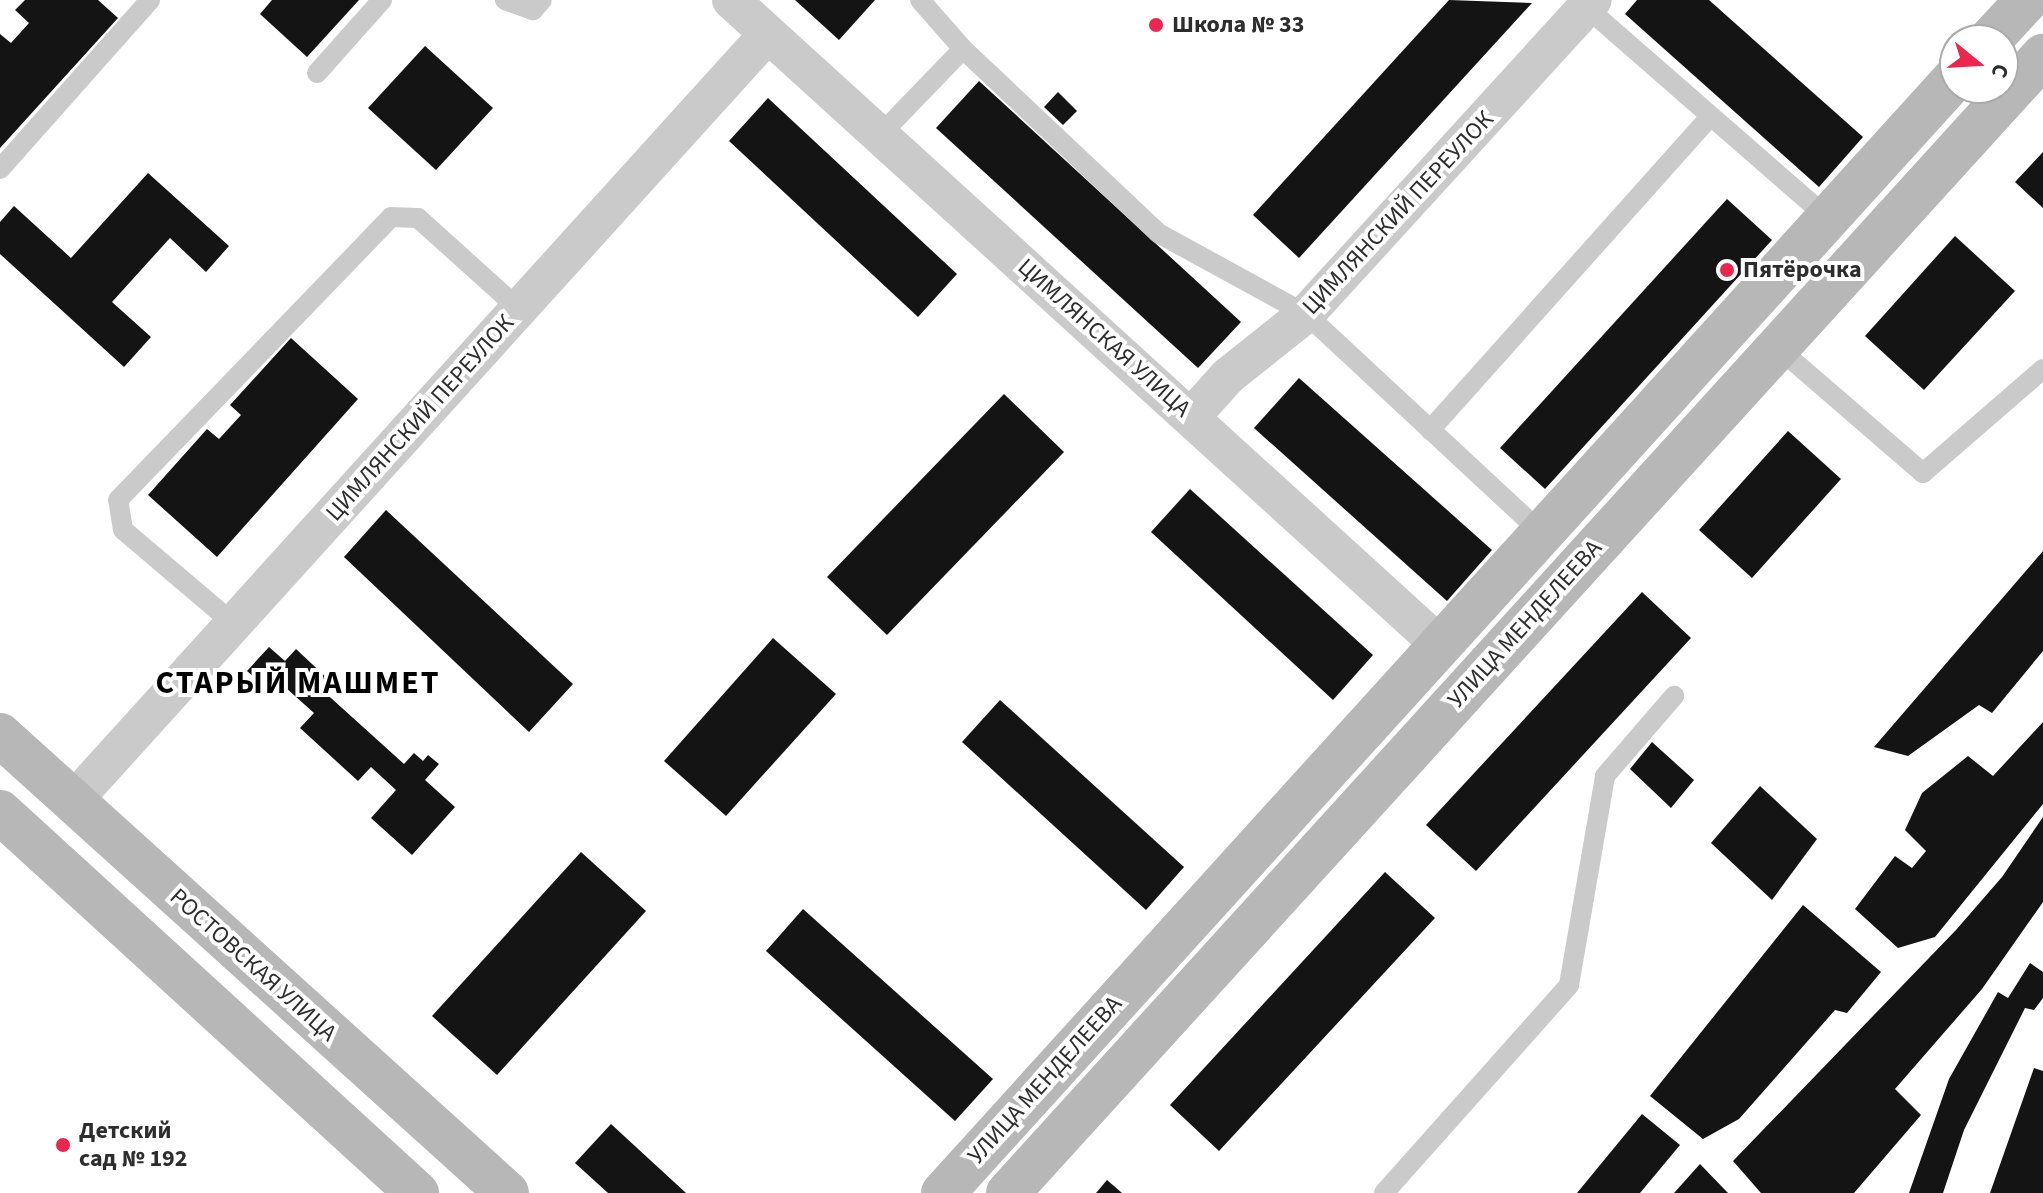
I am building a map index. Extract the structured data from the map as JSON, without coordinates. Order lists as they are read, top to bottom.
{
  "streets": {
    "street": [
      "ЦИМЛЯНСКИЙ ПЕРЕУЛОК",
      "ЦИМЛЯНСКАЯ УЛИЦА",
      "УЛИЦА МЕНДЕЛЕЕВА",
      "РОСТОВСКАЯ УЛИЦА"
    ]
  },
  "crossings": [
    ["ЦИМЛЯНСКИЙ ПЕРЕУЛОК", "ЦИМЛЯНСКАЯ УЛИЦА"],
    ["ЦИМЛЯНСКИЙ ПЕРЕУЛОК", "РОСТОВСКАЯ УЛИЦА"],
    ["ЦИМЛЯНСКАЯ УЛИЦА", "УЛИЦА МЕНДЕЛЕЕВА"]
  ],
  "districts": ["СТАРЫЙ МАШМЕТ"],
  "places": ["Школа № 33", "Пятёрочка", "Детский сад № 192"],
  "north": "right"
}
